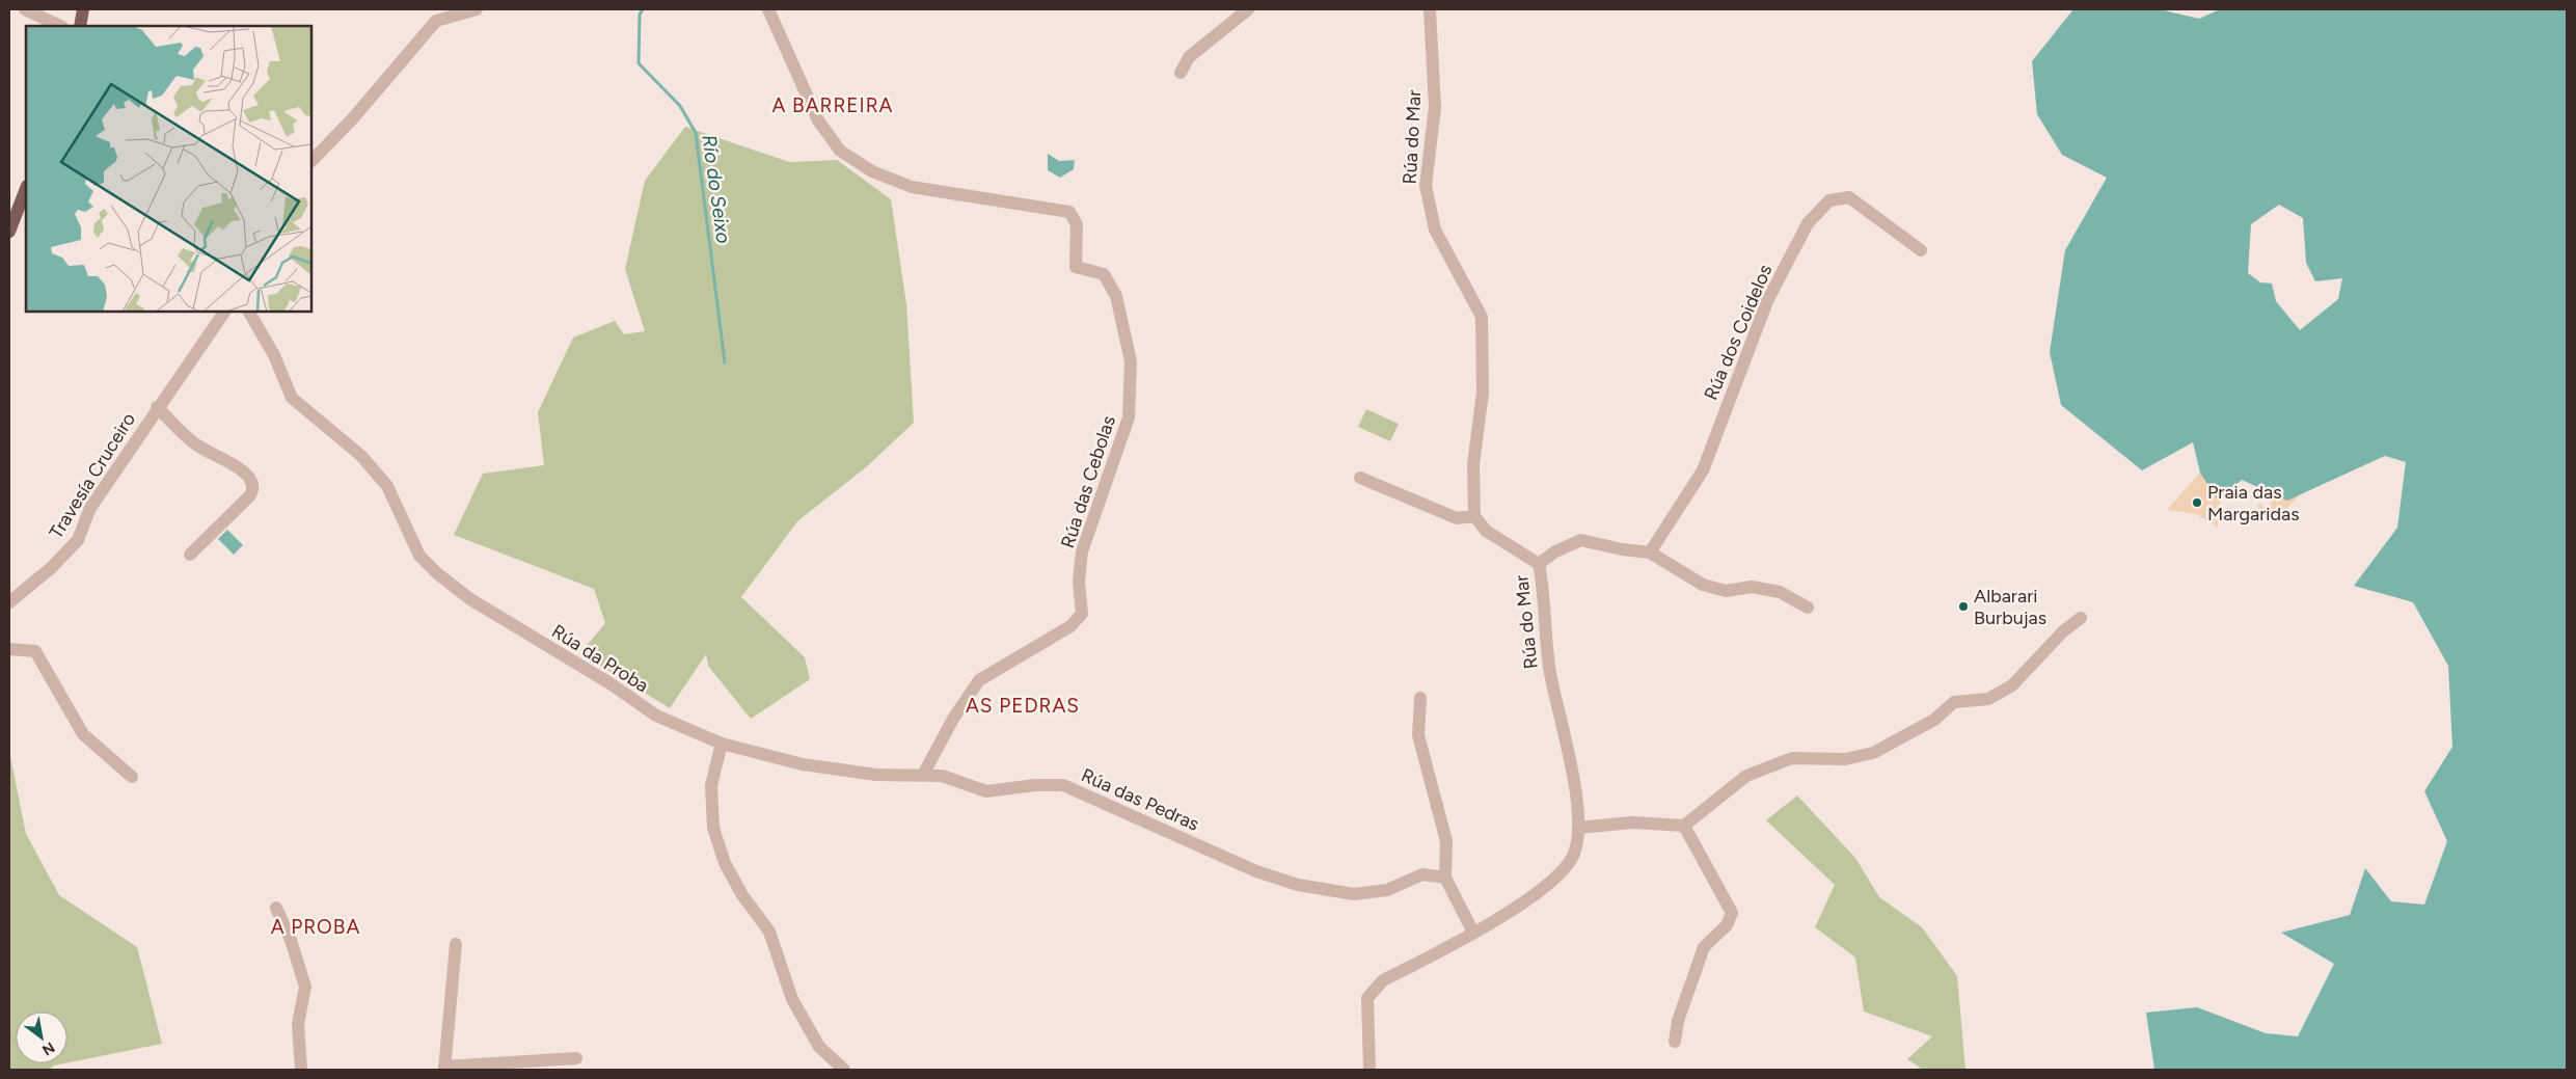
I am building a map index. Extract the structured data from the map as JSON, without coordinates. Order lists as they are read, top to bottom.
{
  "streets": {
    "street": [
      "Rúa do Mar",
      "Rúa dos Coidelos",
      "Travesía Cruceiro",
      "Rúa das Cebolas",
      "Rúa da Proba",
      "Rúa das Pedras"
    ]
  },
  "crossings": [
    ["Rúa das Cebolas", "Rúa das Pedras"],
    ["Rúa da Proba", "Rúa das Pedras"]
  ],
  "districts": ["A BARREIRA", "AS PEDRAS", "A PROBA"],
  "water": ["Río do Seixo"],
  "places": ["Praia das Margaridas", "Albarari Burbujas"],
  "north": "bottom right"
}
